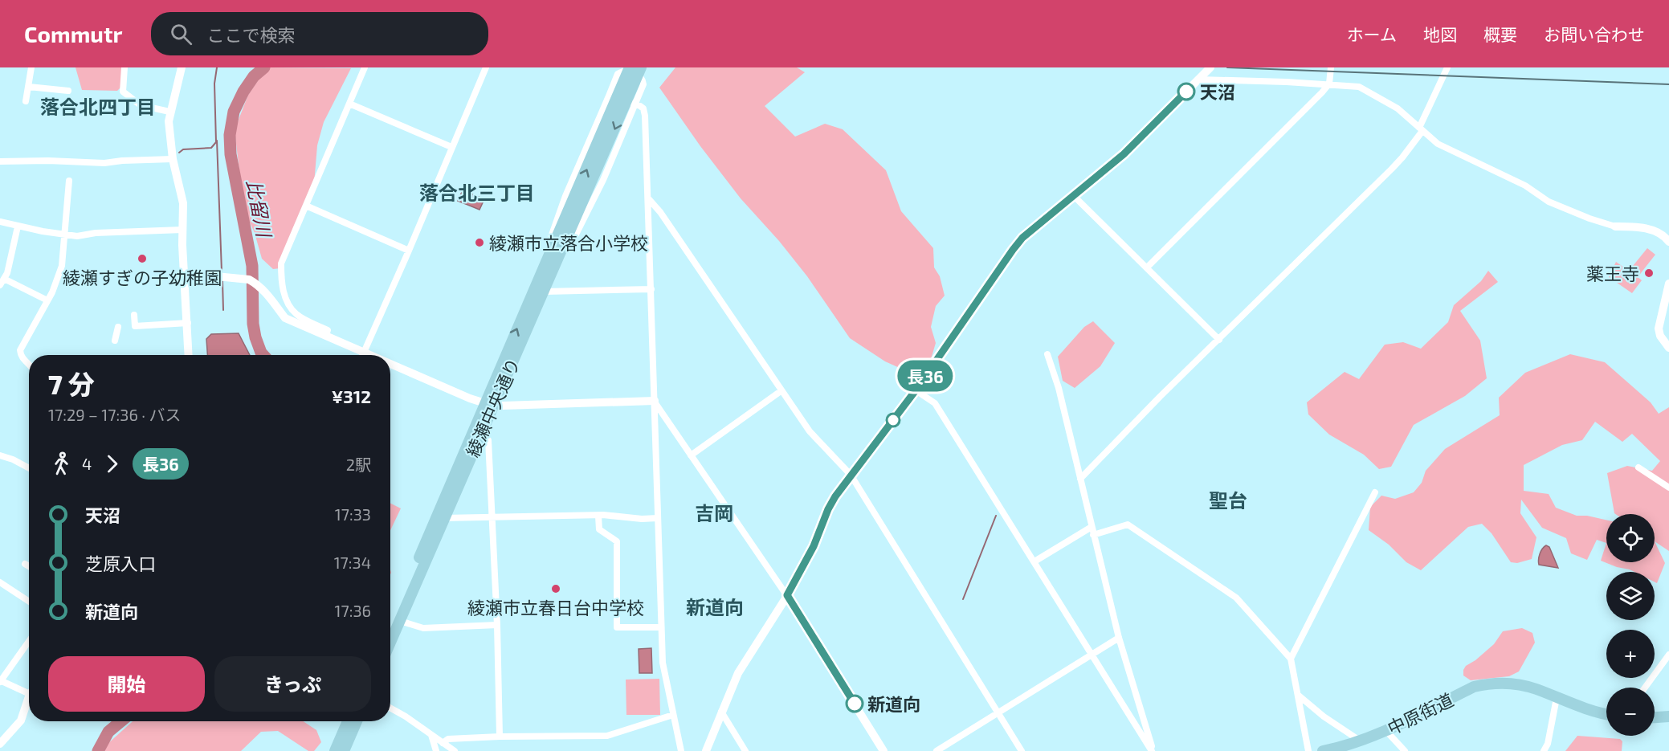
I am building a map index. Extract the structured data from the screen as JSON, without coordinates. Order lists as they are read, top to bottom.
{
  "streets": {
    "main road": ["綾瀬中央通り", "中原街道"]
  },
  "districts": [
    "落合北四丁目",
    "落合北三丁目",
    "聖台",
    "吉岡",
    "新道向"
  ],
  "water": ["比留川"],
  "places": [
    "天沼",
    "綾瀬市立落合小学校",
    "綾瀬すぎの子幼稚園",
    "薬王寺",
    "綾瀬市立春日台中学校",
    "新道向"
  ],
  "lines": ["bus line 長36"],
  "page": {
    "header": "Commutr",
    "search": "ここで検索",
    "nav": [
      "ホーム",
      "地図",
      "概要",
      "お問い合わせ"
    ],
    "on_map": "長36",
    "heading": ["7 分", "17:29 – 17:36 · バス", "¥312"],
    "legs": ["4", "長36", "2駅"],
    "list": [
      {
        "name": "天沼",
        "value": "17:33"
      },
      {
        "name": "芝原入口",
        "value": "17:34"
      },
      {
        "name": "新道向",
        "value": "17:36"
      }
    ],
    "map_buttons": ["+", "−"],
    "buttons": ["開始", "きっぷ"]
  }
}
